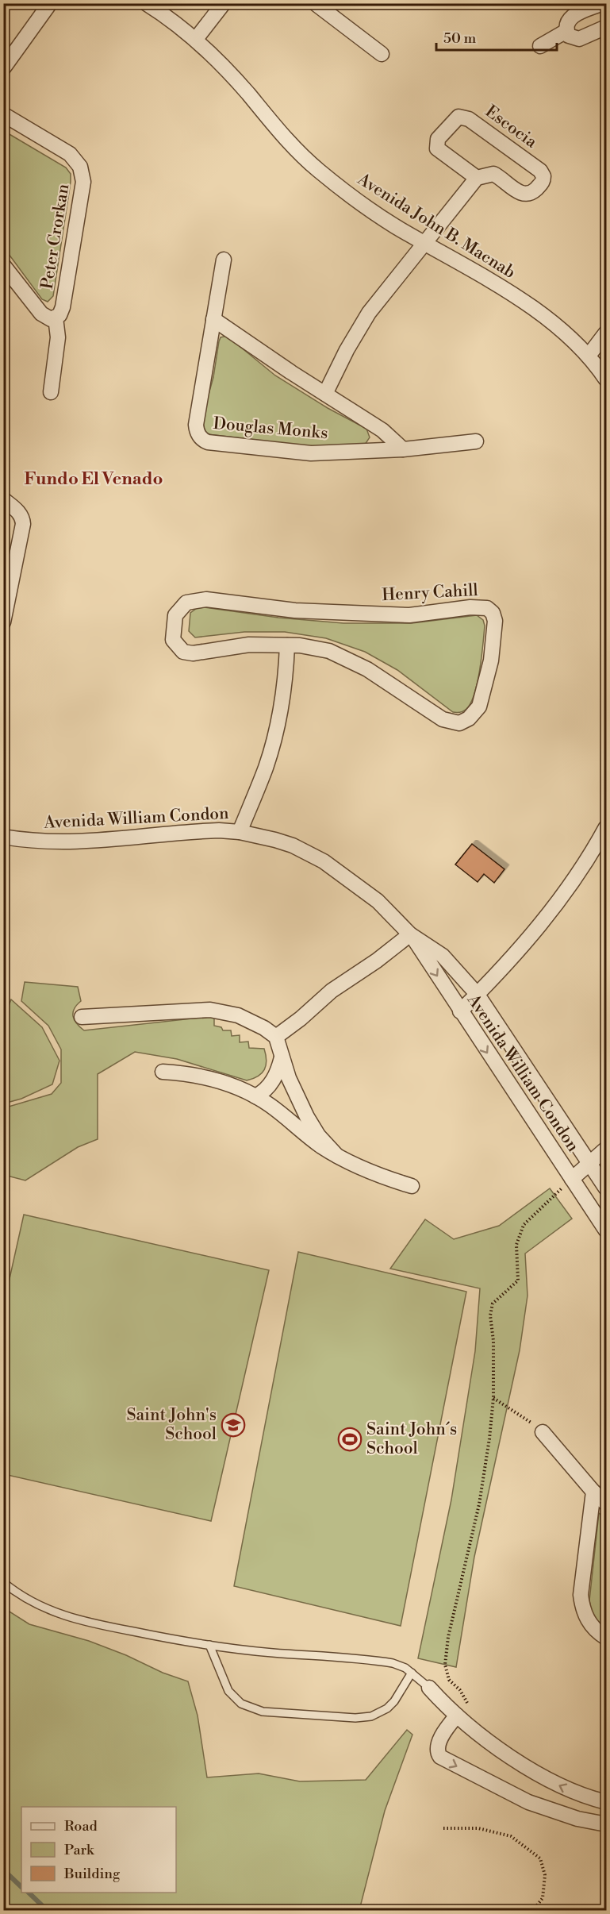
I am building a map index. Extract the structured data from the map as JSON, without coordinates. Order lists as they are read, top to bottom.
{
  "streets": {
    "street": [
      "Escocia",
      "Avenida John B. Macnab",
      "Peter Crorkan",
      "Douglas Monks",
      "Henry Cahill",
      "Avenida William Condon"
    ]
  },
  "districts": ["Fundo El Venado"],
  "places": {
    "school or university": ["Saint John's School"],
    "sports": ["Saint John´s School"]
  },
  "legend": ["Road", "Park", "Building"],
  "scale_bar": "50 m"
}
